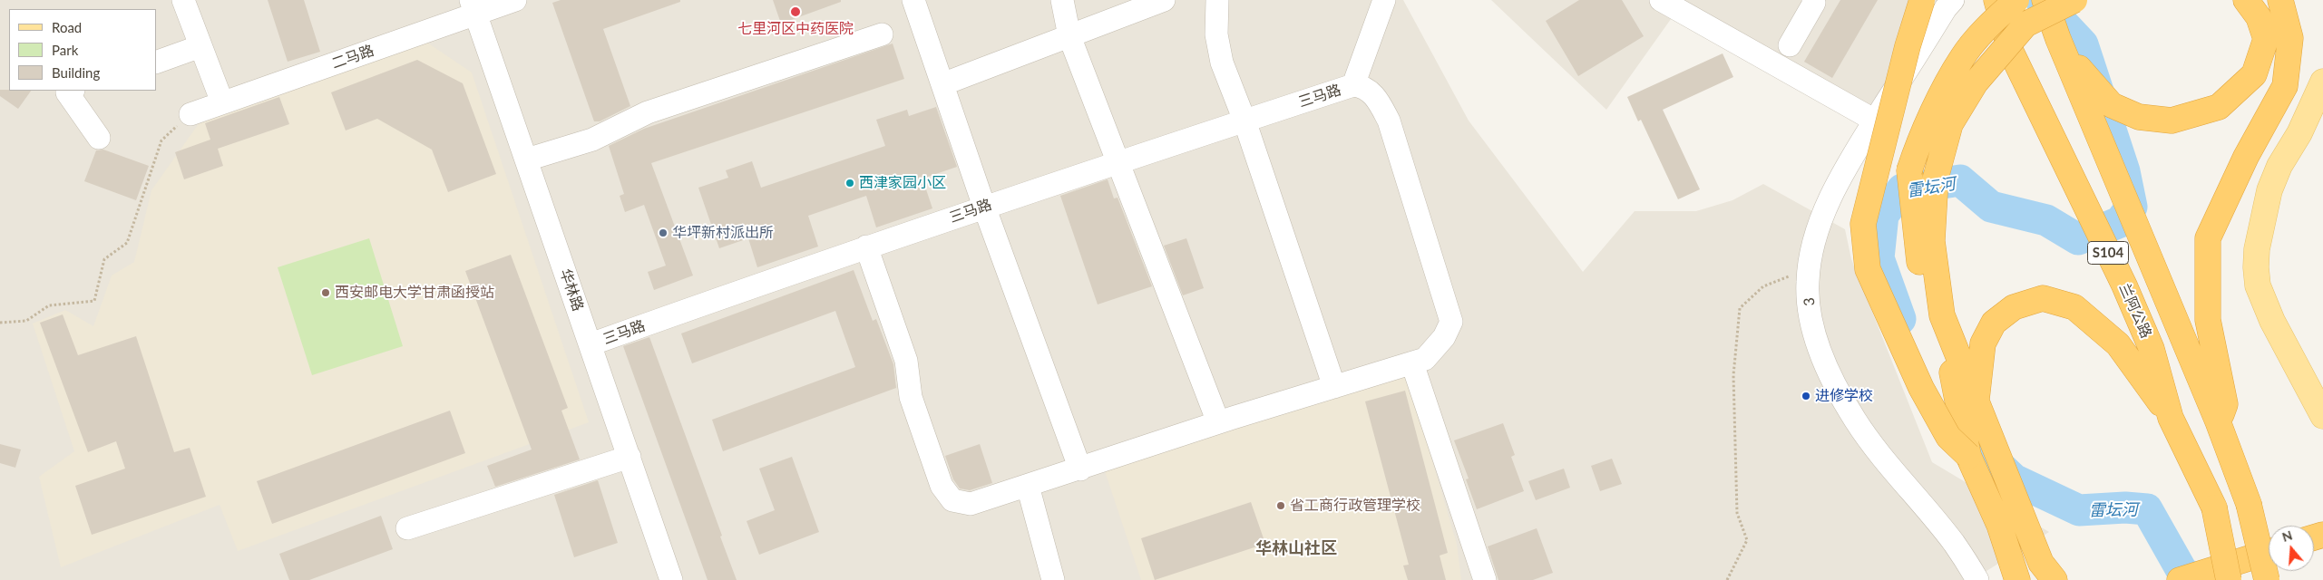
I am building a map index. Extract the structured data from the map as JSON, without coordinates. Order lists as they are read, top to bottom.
{
  "streets": {
    "highway": ["S104", "兰阿公路"],
    "street": [
      "二马路",
      "三马路",
      "华林路",
      "3"
    ]
  },
  "crossings": [
    ["二马路", "华林路"],
    ["三马路", "华林路"]
  ],
  "districts": ["华林山社区"],
  "water": ["雷坛河"],
  "places": [
    "七里河区中药医院",
    "西津家园小区",
    "华坪新村派出所",
    "西安邮电大学甘肃函授站",
    "进修学校",
    "省工商行政管理学校"
  ],
  "legend": ["Road", "Park", "Building"],
  "north": "top"
}
